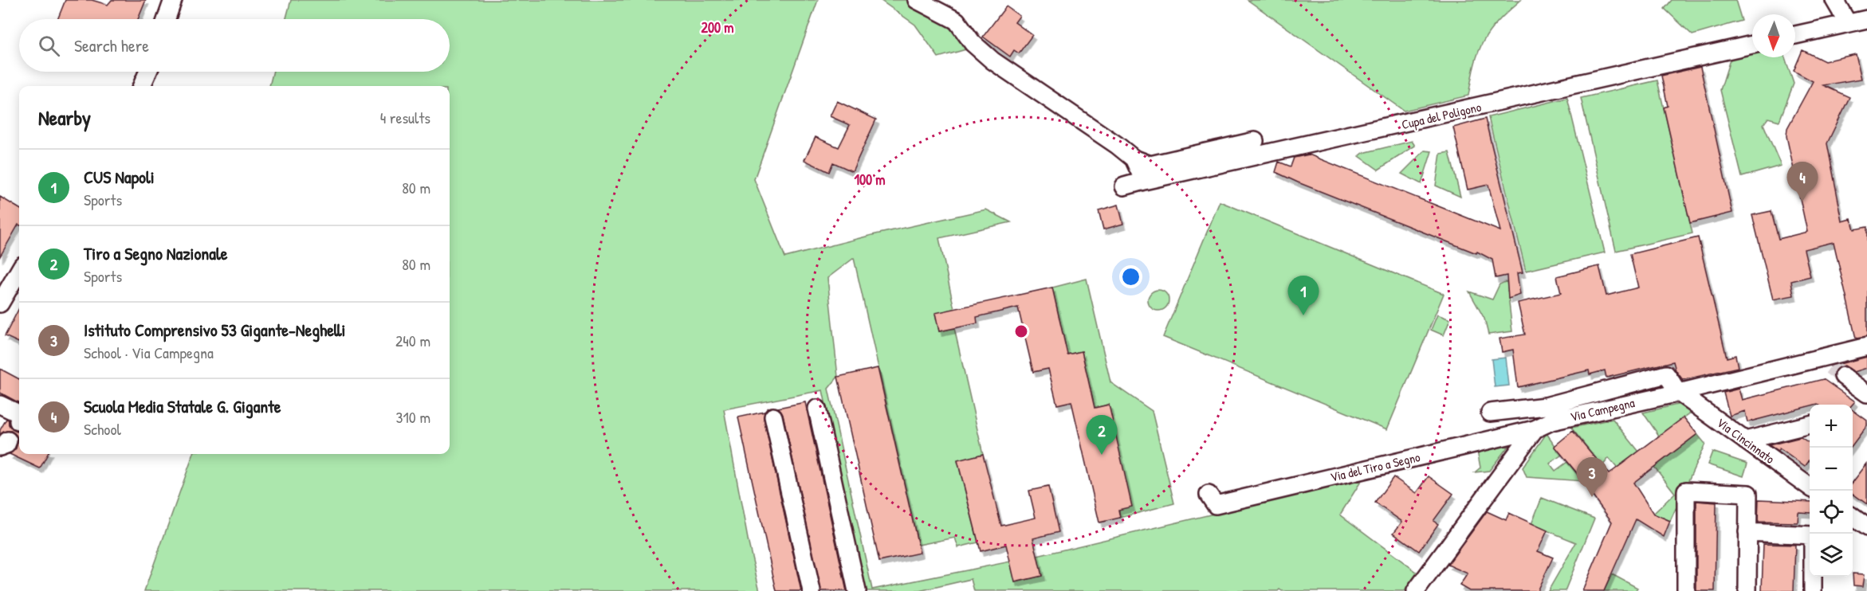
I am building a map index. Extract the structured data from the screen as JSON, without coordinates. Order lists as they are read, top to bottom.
{
  "streets": {
    "street": [
      "Cupa del Poligono",
      "Via Campegna",
      "Via Cincinnato",
      "Via del Tiro a Segno"
    ]
  },
  "crossings": [
    ["Via Campegna", "Via Cincinnato"],
    ["Via Campegna", "Via del Tiro a Segno"]
  ],
  "north": "bottom",
  "page": {
    "search": "Search here",
    "heading": ["Nearby", "4 results"],
    "list": [
      {
        "mark": "1",
        "name": "CUS Napoli",
        "note": "Sports",
        "value": "80 m"
      },
      {
        "mark": "2",
        "name": "Tiro a Segno Nazionale",
        "note": "Sports",
        "value": "80 m"
      },
      {
        "mark": "3",
        "name": "Istituto Comprensivo 53 Gigante-Neghelli",
        "note": "School · Via Campegna",
        "value": "240 m"
      },
      {
        "mark": "4",
        "name": "Scuola Media Statale G. Gigante",
        "note": "School",
        "value": "310 m"
      }
    ],
    "pins": [
      "4",
      "1",
      "2",
      "3"
    ],
    "map_buttons": ["+", "−"]
  },
  "rings": ["200 m", "100 m"]
}
